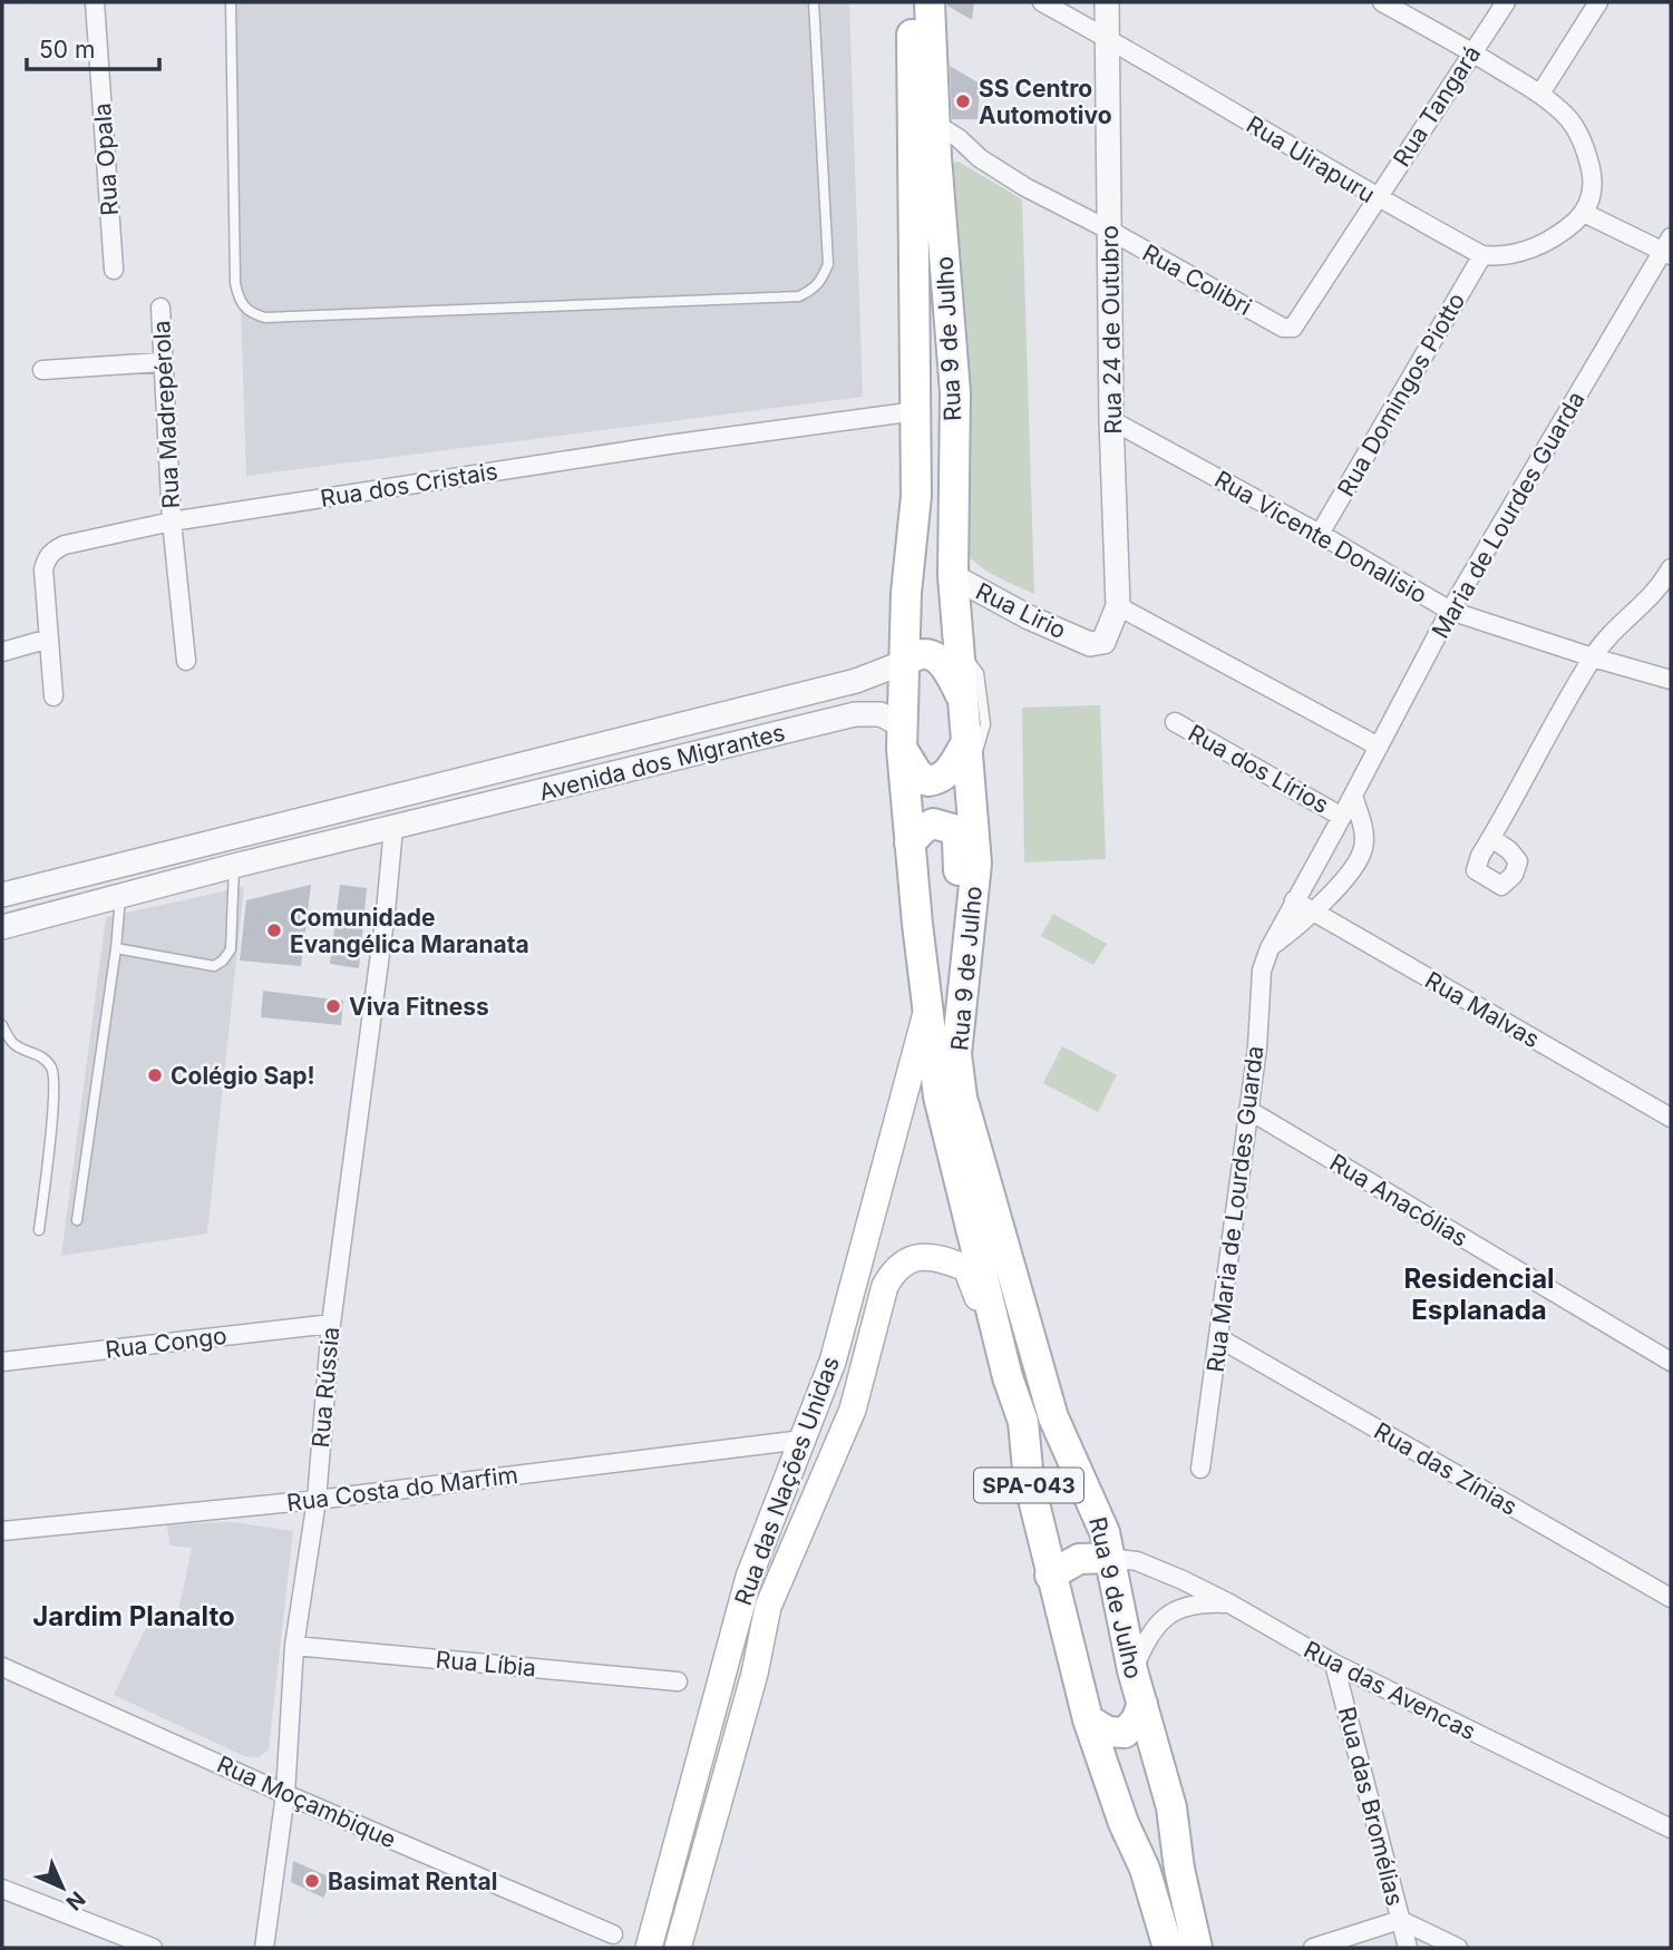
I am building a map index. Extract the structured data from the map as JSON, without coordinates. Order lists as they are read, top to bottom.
{
  "streets": {
    "main road": ["Rua 9 de Julho", "Rua das Nações Unidas", "SPA-043"],
    "street": [
      "Rua Tangará",
      "Rua Opala",
      "Rua Uirapuru",
      "Rua Colibri",
      "Rua 24 de Outubro",
      "Rua Domingos Piotto",
      "Rua Madrepérola",
      "Rua dos Cristais",
      "Maria de Lourdes Guarda",
      "Rua Vicente Donalisio",
      "Rua Lirio",
      "Avenida dos Migrantes",
      "Rua dos Lírios",
      "Rua Malvas",
      "Rua Anacólias",
      "Rua Maria de Lourdes Guarda",
      "Rua Congo",
      "Rua Rússia",
      "Rua das Zínias",
      "Rua Costa do Marfim",
      "Rua Líbia",
      "Rua das Avencas",
      "Rua Moçambique",
      "Rua das Bromélias"
    ]
  },
  "crossings": [
    ["Rua Tangará", "Rua Uirapuru"],
    ["Rua Tangará", "Rua Colibri"],
    ["Rua Tangará", "Rua Domingos Piotto"],
    ["Rua Uirapuru", "Rua 24 de Outubro"],
    ["Rua Uirapuru", "Rua Domingos Piotto"],
    ["Rua Colibri", "Rua 24 de Outubro"],
    ["Rua Colibri", "Rua 9 de Julho"],
    ["Rua 24 de Outubro", "Rua Vicente Donalisio"],
    ["Rua 24 de Outubro", "Rua Lirio"],
    ["Rua 9 de Julho", "Rua dos Cristais"],
    ["Rua 9 de Julho", "Rua Lirio"],
    ["Rua 9 de Julho", "Avenida dos Migrantes"],
    ["Rua 9 de Julho", "Rua das Nações Unidas"],
    ["Rua 9 de Julho", "Rua das Avencas"],
    ["Rua Domingos Piotto", "Rua Vicente Donalisio"],
    ["Rua Madrepérola", "Rua dos Cristais"],
    ["Maria de Lourdes Guarda", "Rua Vicente Donalisio"],
    ["Maria de Lourdes Guarda", "Rua Maria de Lourdes Guarda"],
    ["Avenida dos Migrantes", "Rua Rússia"],
    ["Rua dos Lírios", "Rua Maria de Lourdes Guarda"],
    ["Rua Malvas", "Rua Maria de Lourdes Guarda"],
    ["Rua Anacólias", "Rua Maria de Lourdes Guarda"],
    ["Rua Maria de Lourdes Guarda", "Rua das Zínias"],
    ["Rua Congo", "Rua Rússia"],
    ["Rua Rússia", "Rua Costa do Marfim"],
    ["Rua Rússia", "Rua Líbia"],
    ["Rua Rússia", "Rua Moçambique"],
    ["Rua das Nações Unidas", "Rua Costa do Marfim"],
    ["Rua das Avencas", "Rua das Bromélias"]
  ],
  "districts": ["Residencial Esplanada", "Jardim Planalto"],
  "places": [
    "SS Centro Automotivo",
    "Comunidade Evangélica Maranata",
    "Viva Fitness",
    "Colégio Sap!",
    "Basimat Rental"
  ],
  "scale_bar": "50 m",
  "north": "bottom right"
}
